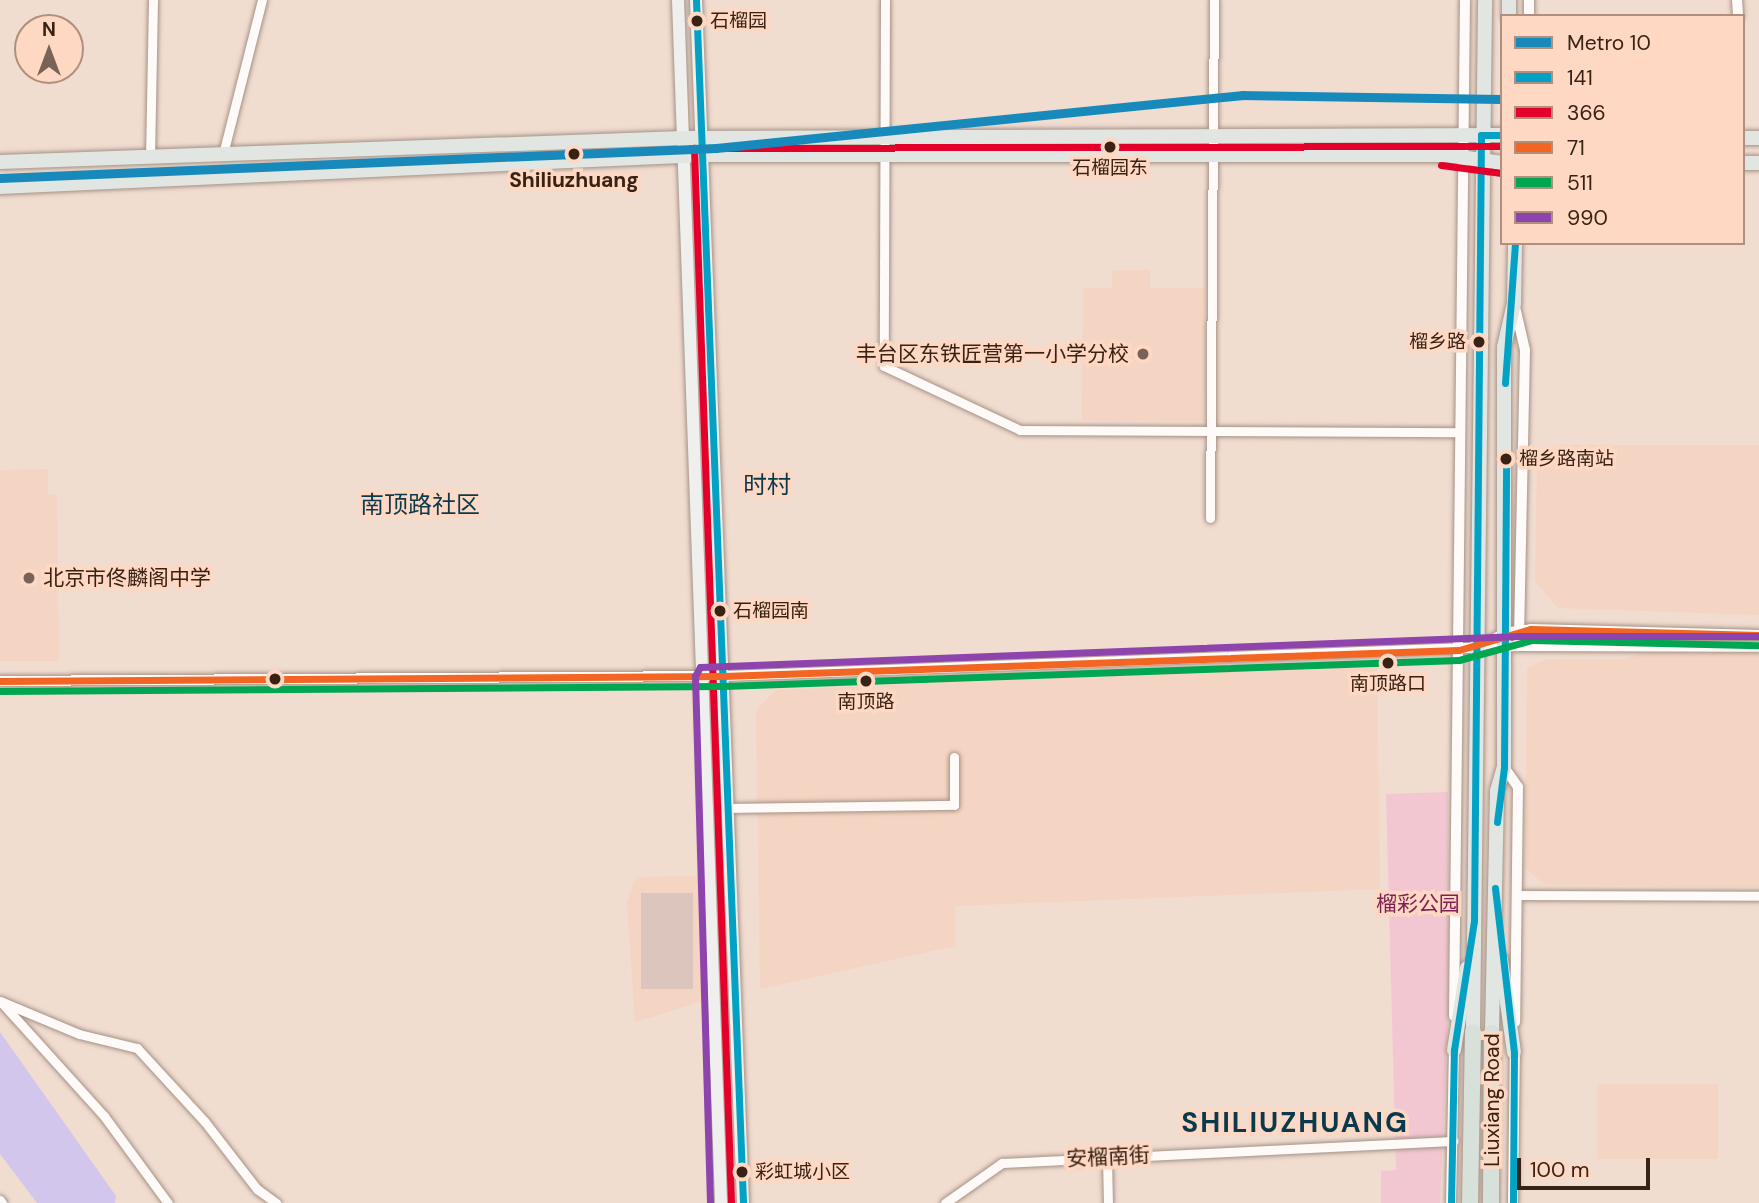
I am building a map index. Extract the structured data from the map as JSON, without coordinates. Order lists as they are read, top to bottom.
{
  "streets": {
    "highway": ["Liuxiang Road"],
    "street": ["安榴南街"]
  },
  "districts": ["时村", "南顶路社区", "SHILIUZHUANG"],
  "parks": ["榴彩公园"],
  "places": [
    "石榴园",
    "石榴园东",
    "Shiliuzhuang",
    "榴乡路",
    "丰台区东铁匠营第一小学分校",
    "榴乡路南站",
    "北京市佟麟阁中学",
    "石榴园南",
    "南顶路口",
    "南顶路",
    "彩虹城小区"
  ],
  "lines": [
    "transit line 141",
    "metro line 10",
    "transit line 366",
    "transit line 71",
    "transit line 990",
    "transit line 511"
  ],
  "legend": [
    "Metro 10",
    "141",
    "366",
    "71",
    "511",
    "990"
  ],
  "scale_bar": "100 m",
  "north": "top"
}
